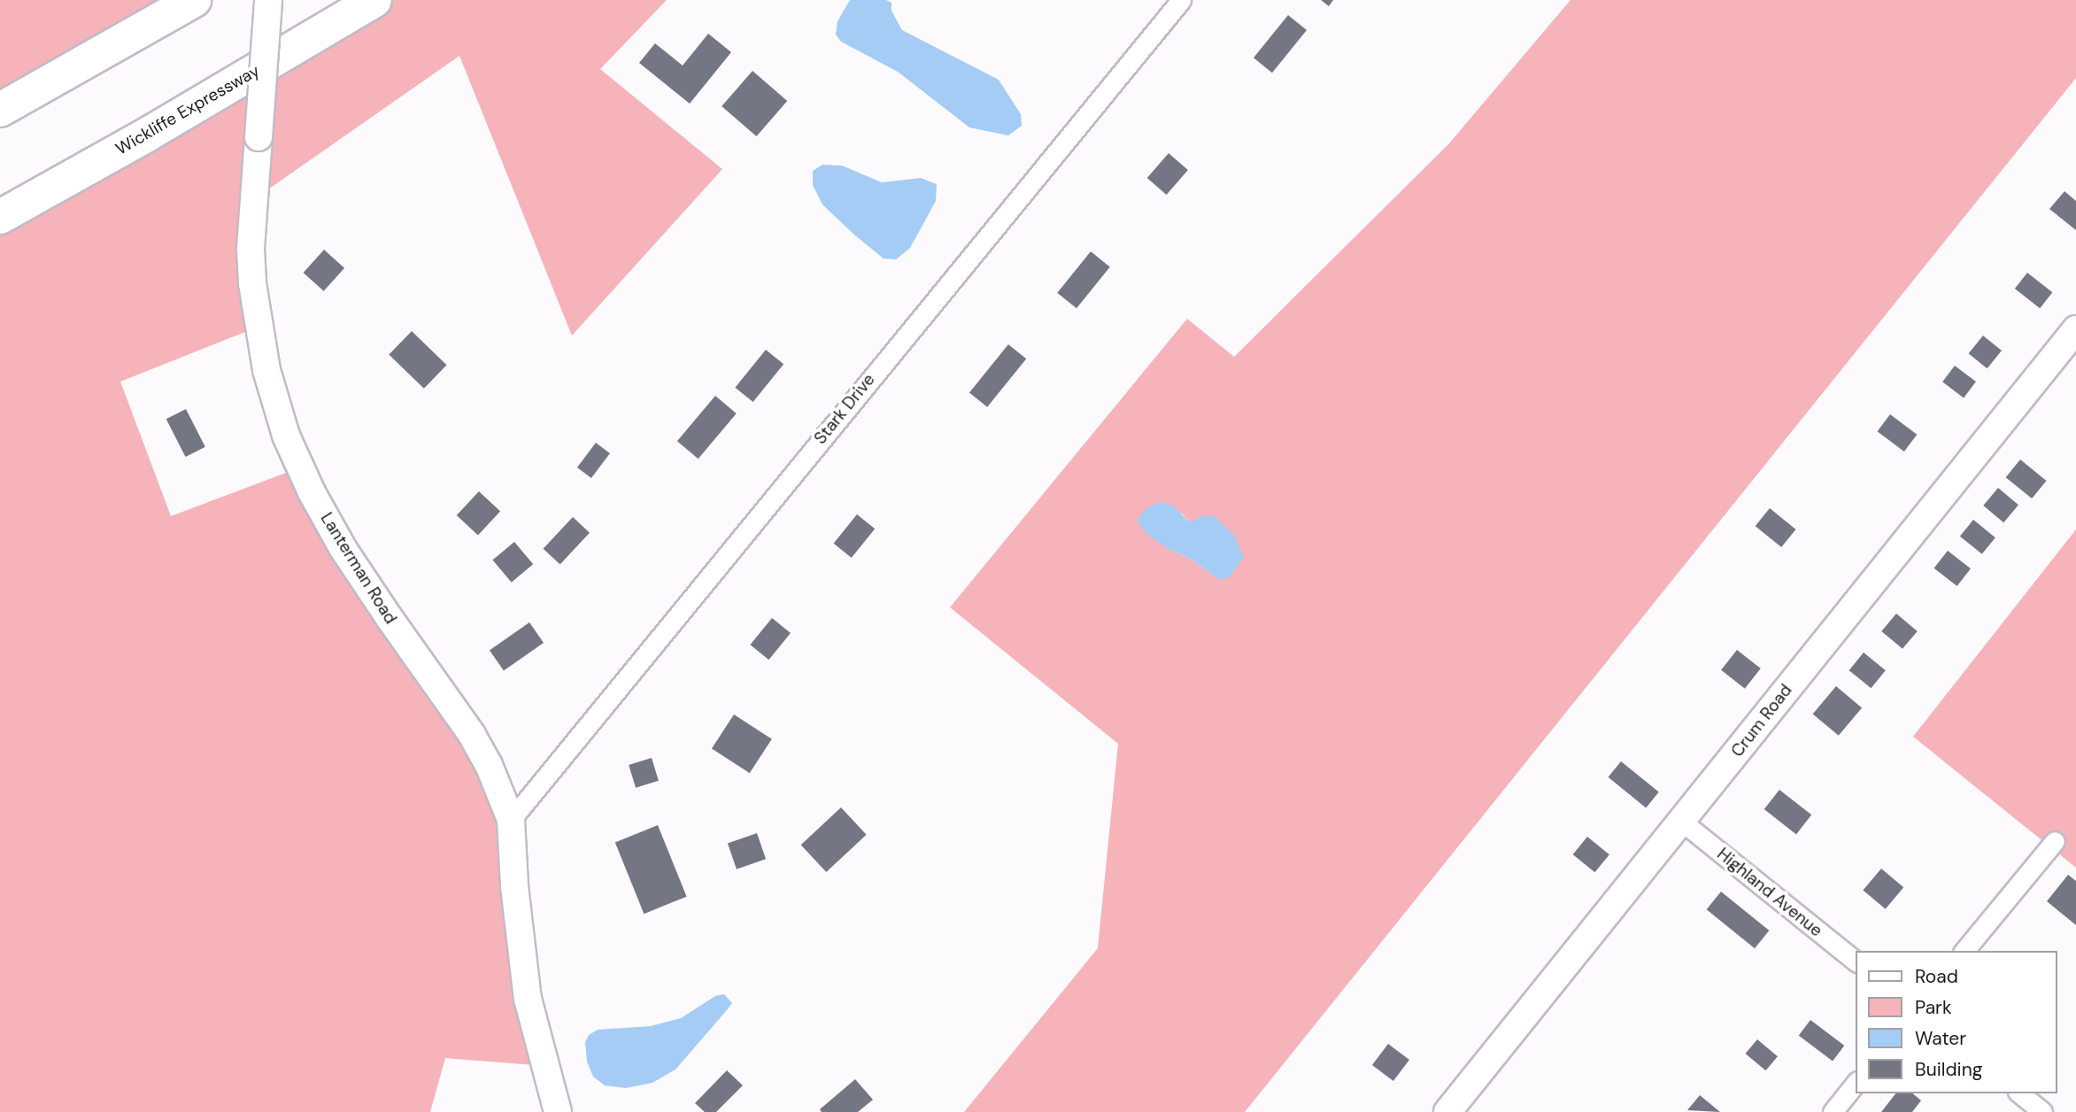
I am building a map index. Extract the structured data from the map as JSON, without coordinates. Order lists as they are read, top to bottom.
{
  "streets": {
    "highway": ["Wickliffe Expressway"],
    "street": [
      "Stark Drive",
      "Lanterman Road",
      "Crum Road",
      "Highland Avenue"
    ]
  },
  "crossings": [
    ["Stark Drive", "Lanterman Road"],
    ["Crum Road", "Highland Avenue"]
  ],
  "legend": [
    "Road",
    "Park",
    "Water",
    "Building"
  ]
}
